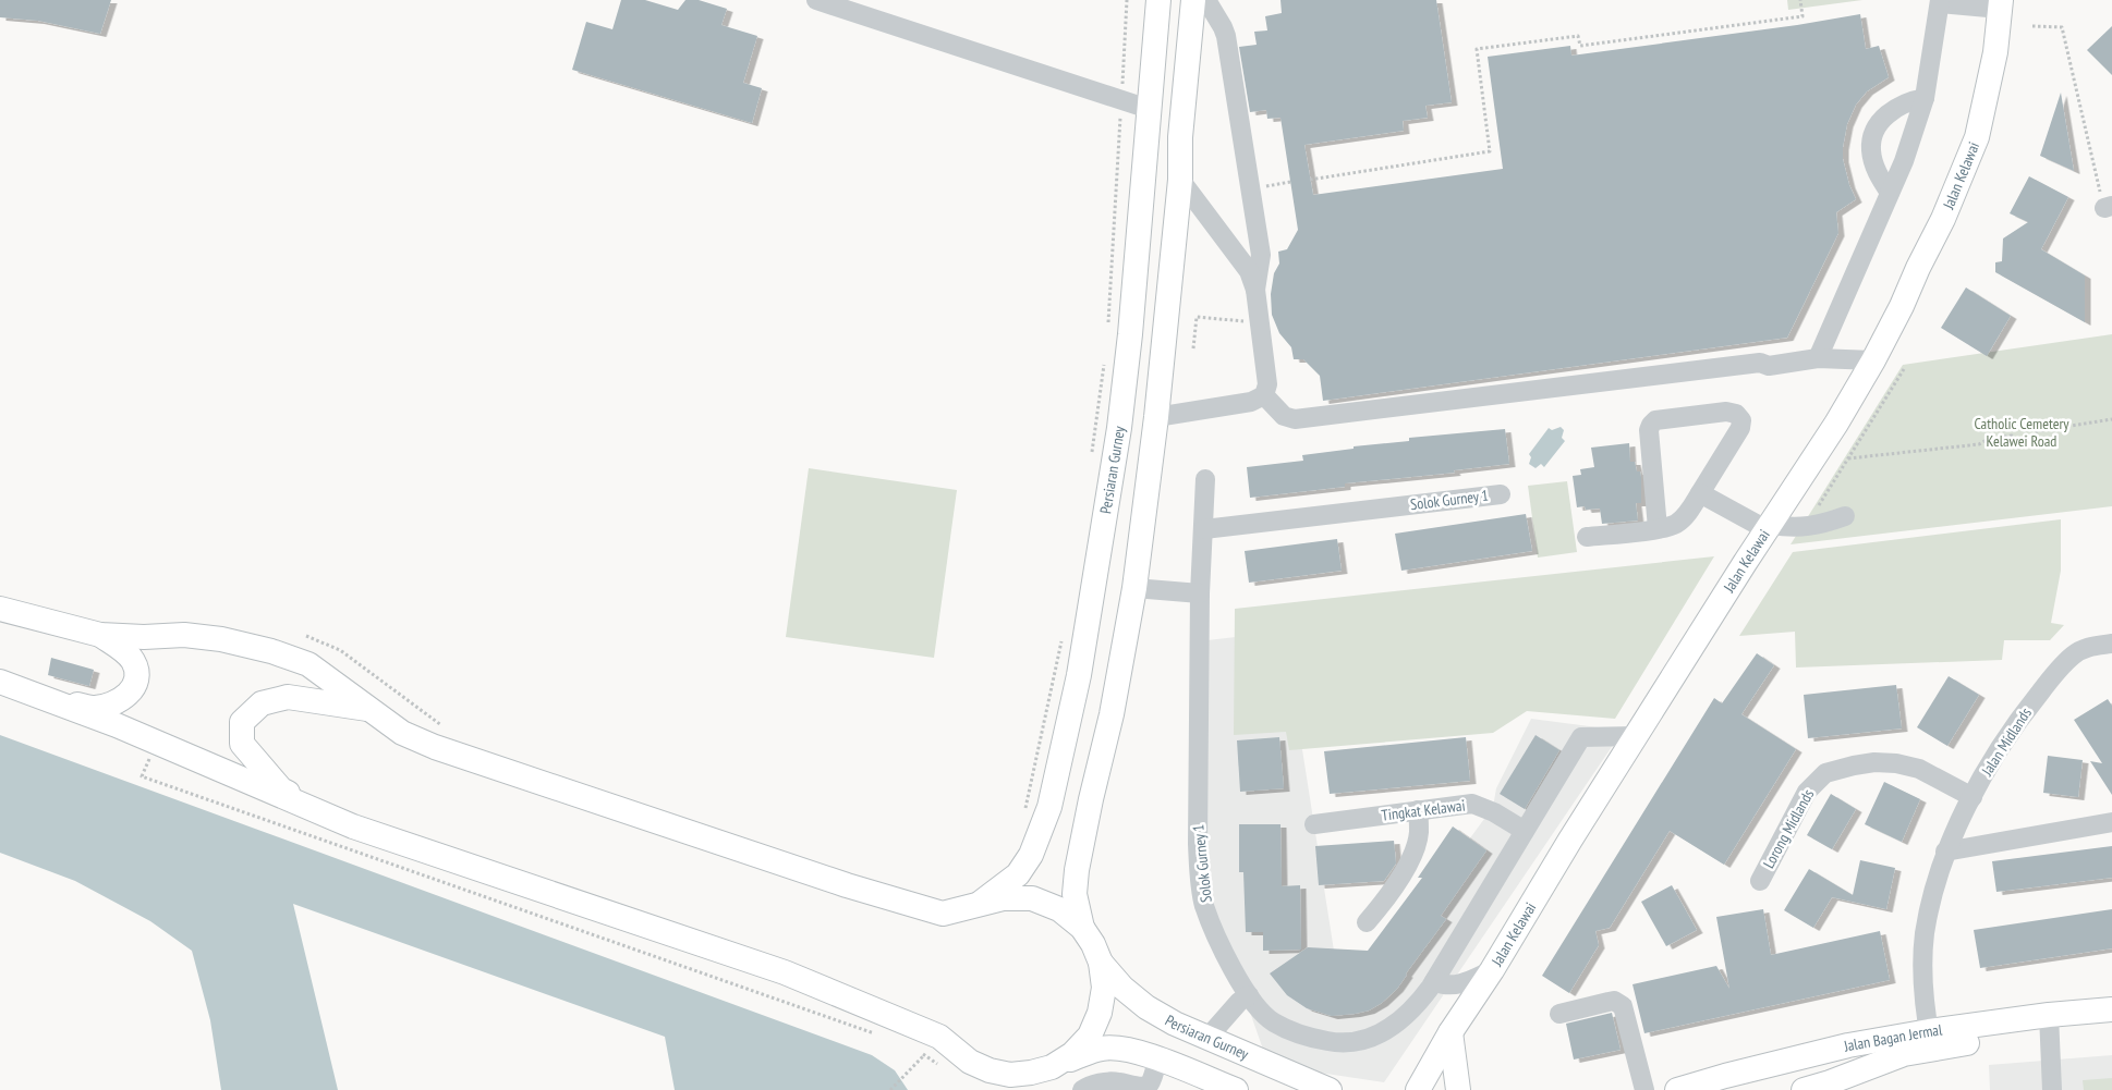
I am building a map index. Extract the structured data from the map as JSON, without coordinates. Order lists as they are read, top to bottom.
{
  "streets": {
    "main road": ["Jalan Kelawai", "Persiaran Gurney", "Jalan Bagan Jermal"],
    "street": [
      "Solok Gurney 1",
      "Jalan Midlands",
      "Tingkat Kelawai",
      "Lorong Midlands"
    ]
  },
  "crossings": [
    ["Jalan Kelawai", "Solok Gurney 1"],
    ["Solok Gurney 1", "Tingkat Kelawai"],
    ["Jalan Midlands", "Lorong Midlands"],
    ["Jalan Midlands", "Jalan Bagan Jermal"]
  ],
  "parks": ["Catholic Cemetery Kelawei Road"]
}
